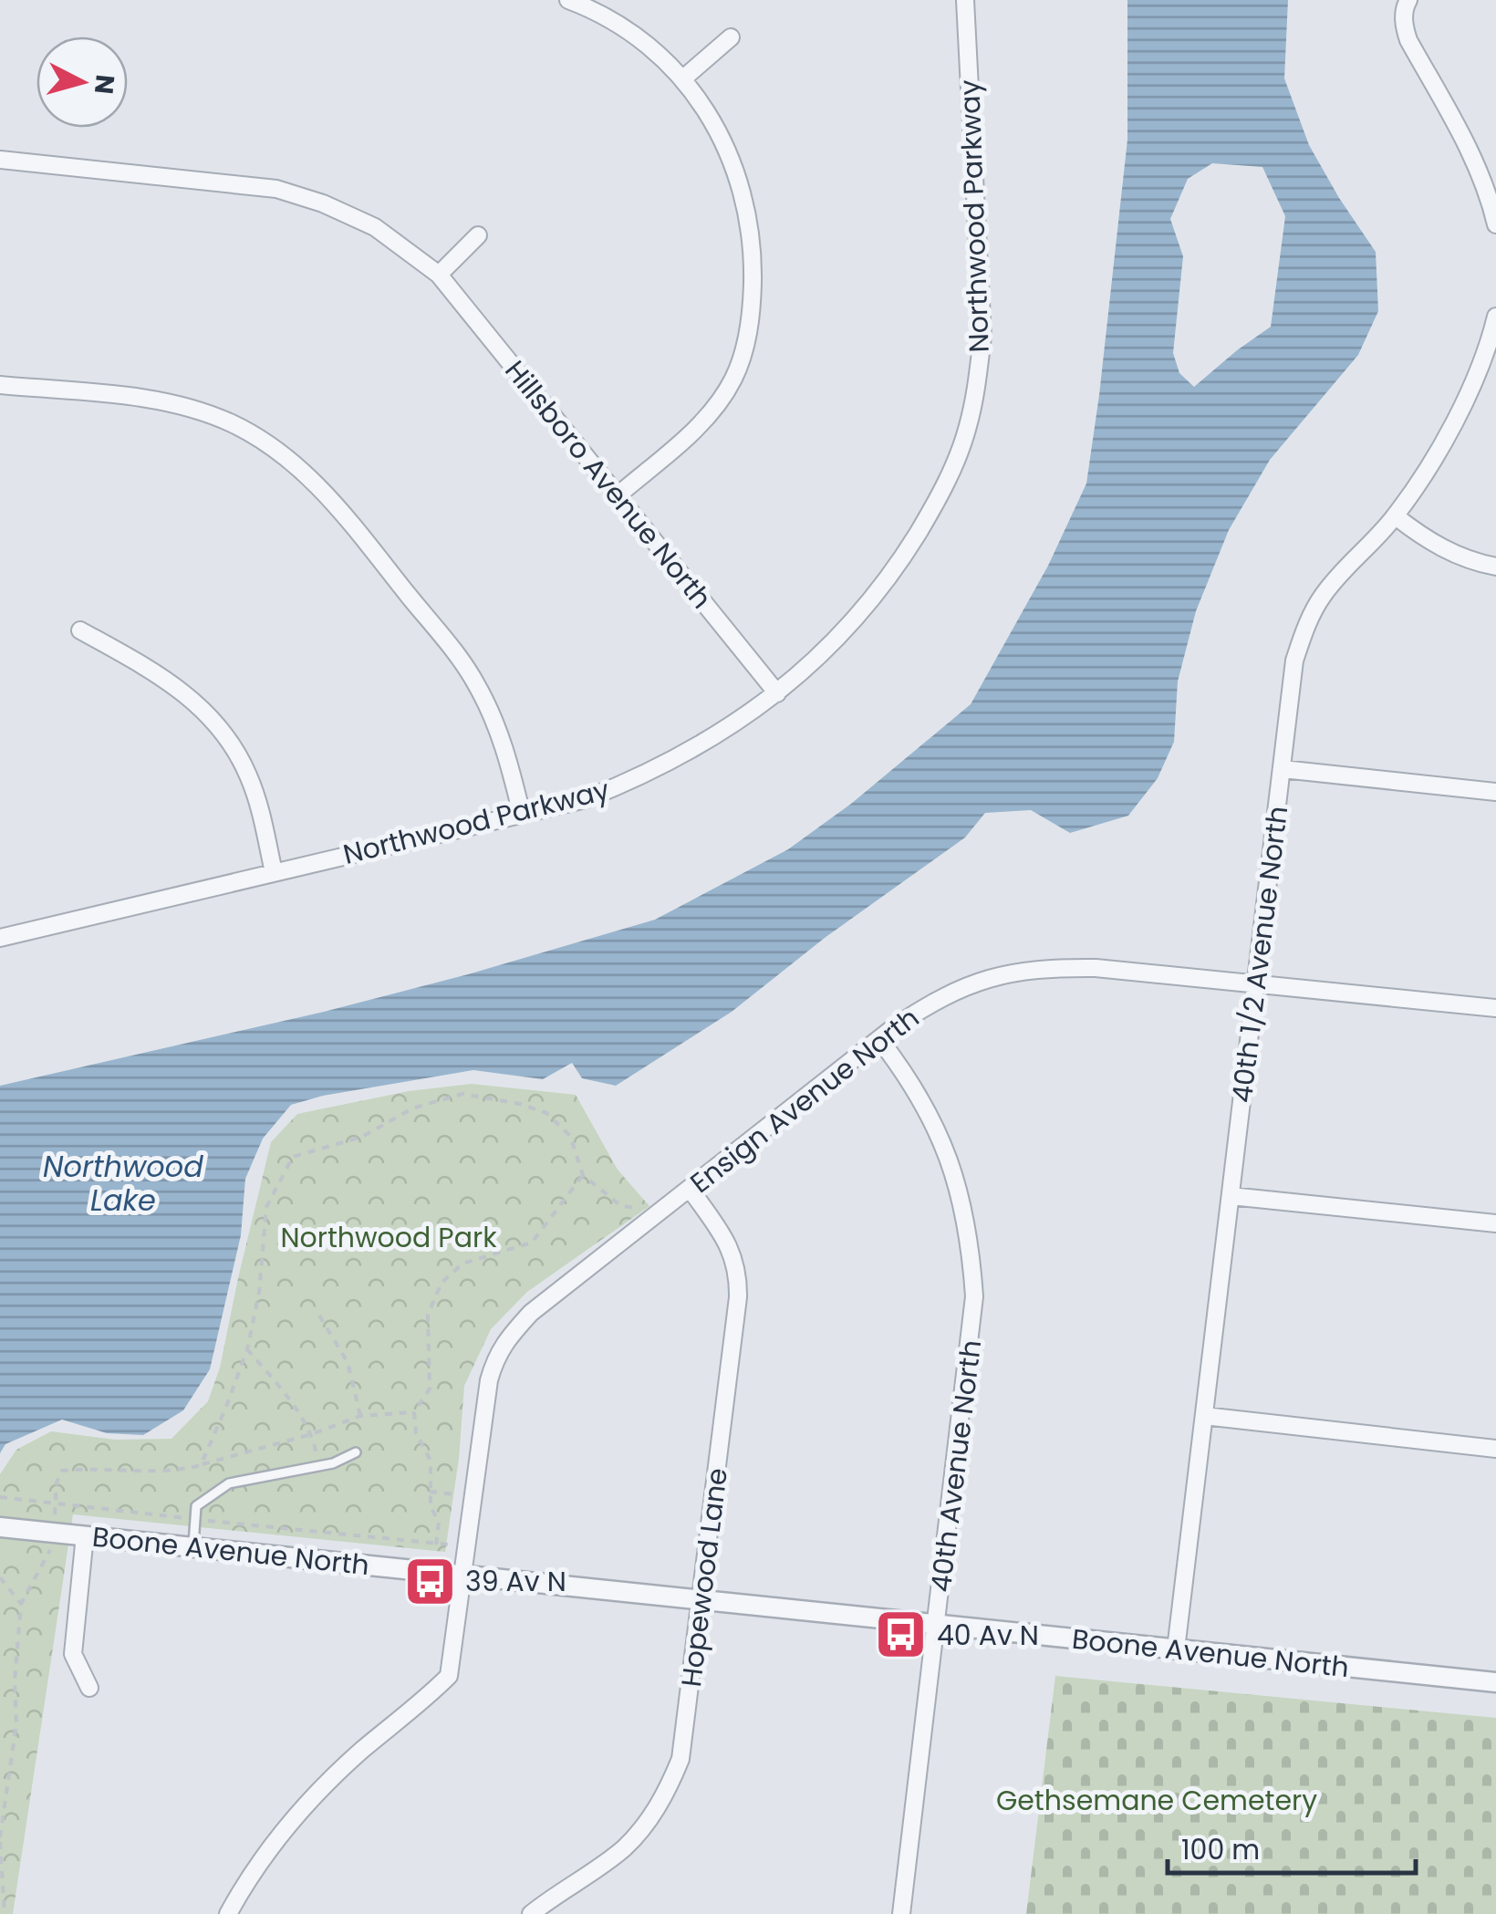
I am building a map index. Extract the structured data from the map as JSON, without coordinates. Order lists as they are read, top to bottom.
{
  "streets": {
    "street": [
      "Northwood Parkway",
      "Hillsboro Avenue North",
      "40th 1/2 Avenue North",
      "Ensign Avenue North",
      "40th Avenue North",
      "Boone Avenue North",
      "Hopewood Lane"
    ]
  },
  "crossings": [
    ["Northwood Parkway", "Hillsboro Avenue North"],
    ["40th 1/2 Avenue North", "Ensign Avenue North"],
    ["40th 1/2 Avenue North", "Boone Avenue North"],
    ["Ensign Avenue North", "40th Avenue North"],
    ["Ensign Avenue North", "Boone Avenue North"],
    ["Ensign Avenue North", "Hopewood Lane"],
    ["40th Avenue North", "Boone Avenue North"],
    ["Boone Avenue North", "Hopewood Lane"]
  ],
  "water": ["Northwood Lake"],
  "parks": ["Northwood Park", "Gethsemane Cemetery"],
  "places": {
    "bus stop": ["39 Av N", "40 Av N"]
  },
  "scale_bar": "100 m",
  "north": "right"
}
